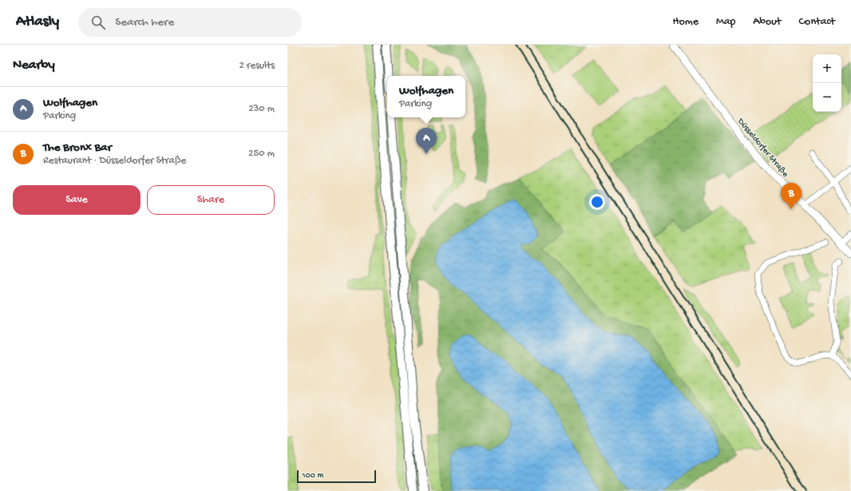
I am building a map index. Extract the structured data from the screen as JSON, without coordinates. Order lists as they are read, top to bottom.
{
  "streets": {
    "main road": ["Düsseldorfer Straße"]
  },
  "scale_bar": "100 m",
  "page": {
    "header": "Atlasly",
    "search": "Search here",
    "nav": [
      "Home",
      "Map",
      "About",
      "Contact"
    ],
    "heading": ["Nearby", "2 results"],
    "map_buttons": ["+", "−"],
    "popup": ["Wolfhagen", "Parking"],
    "list": [
      {
        "mark": "A",
        "name": "Wolfhagen",
        "note": "Parking",
        "value": "230 m"
      },
      {
        "mark": "B",
        "name": "The Bronx Bar",
        "note": "Restaurant · Düsseldorfer Straße",
        "value": "250 m"
      }
    ],
    "pins": ["A", "B"],
    "buttons": ["Save", "Share"],
    "scale": "100 m"
  }
}
